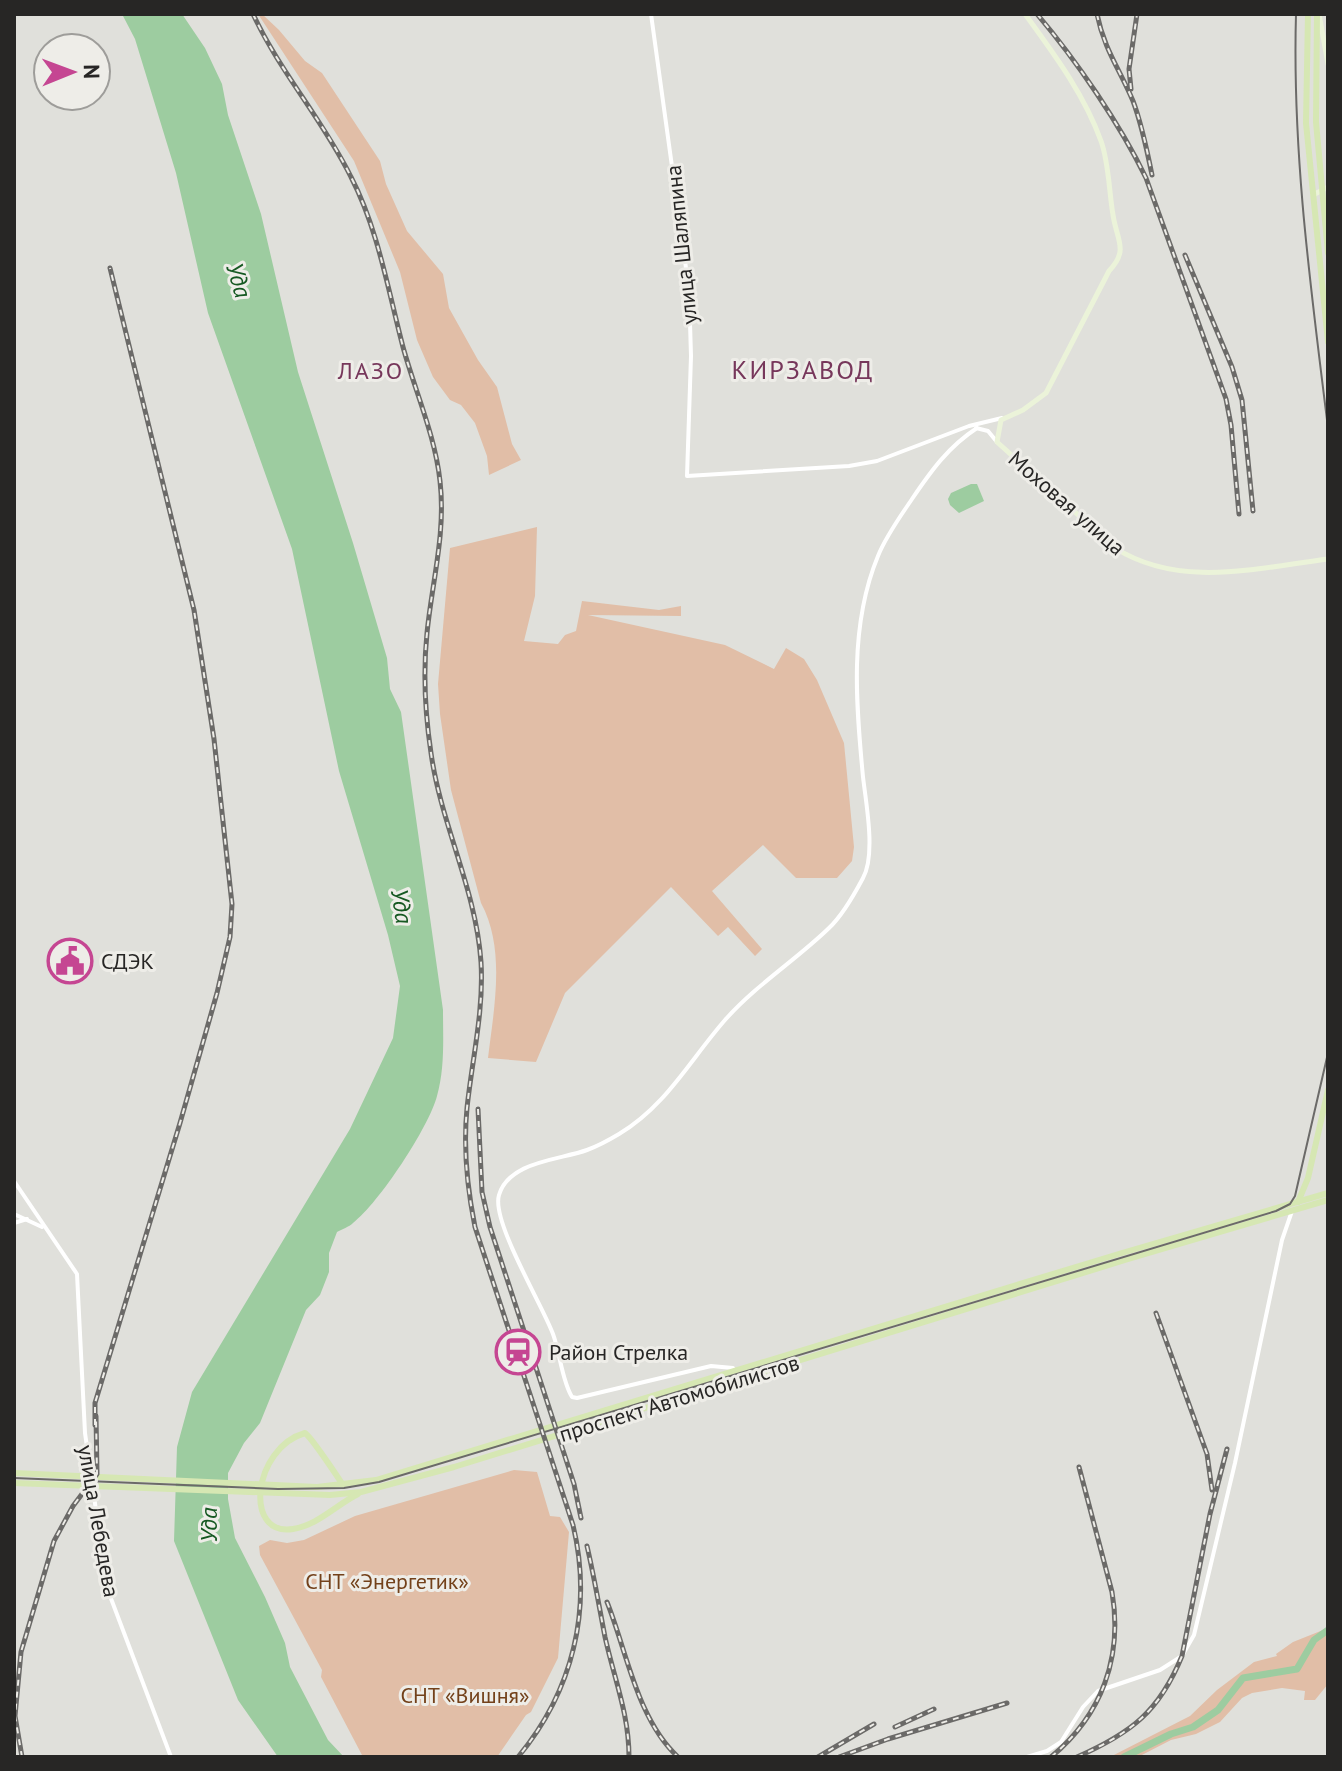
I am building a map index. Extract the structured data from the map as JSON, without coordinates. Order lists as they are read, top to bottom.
{
  "streets": {
    "main road": ["Моховая улица", "проспект Автомобилистов"],
    "street": ["улица Шаляпина", "улица Лебедева"]
  },
  "crossings": [
    ["улица Шаляпина", "Моховая улица"]
  ],
  "districts": ["КИРЗАВОД", "ЛАЗО"],
  "water": ["Уда"],
  "parks": ["СНТ «Энергетик»", "СНТ «Вишня»"],
  "places": {
    "public building": ["СДЭК"],
    "station": ["Район Стрелка"]
  },
  "north": "right"
}
